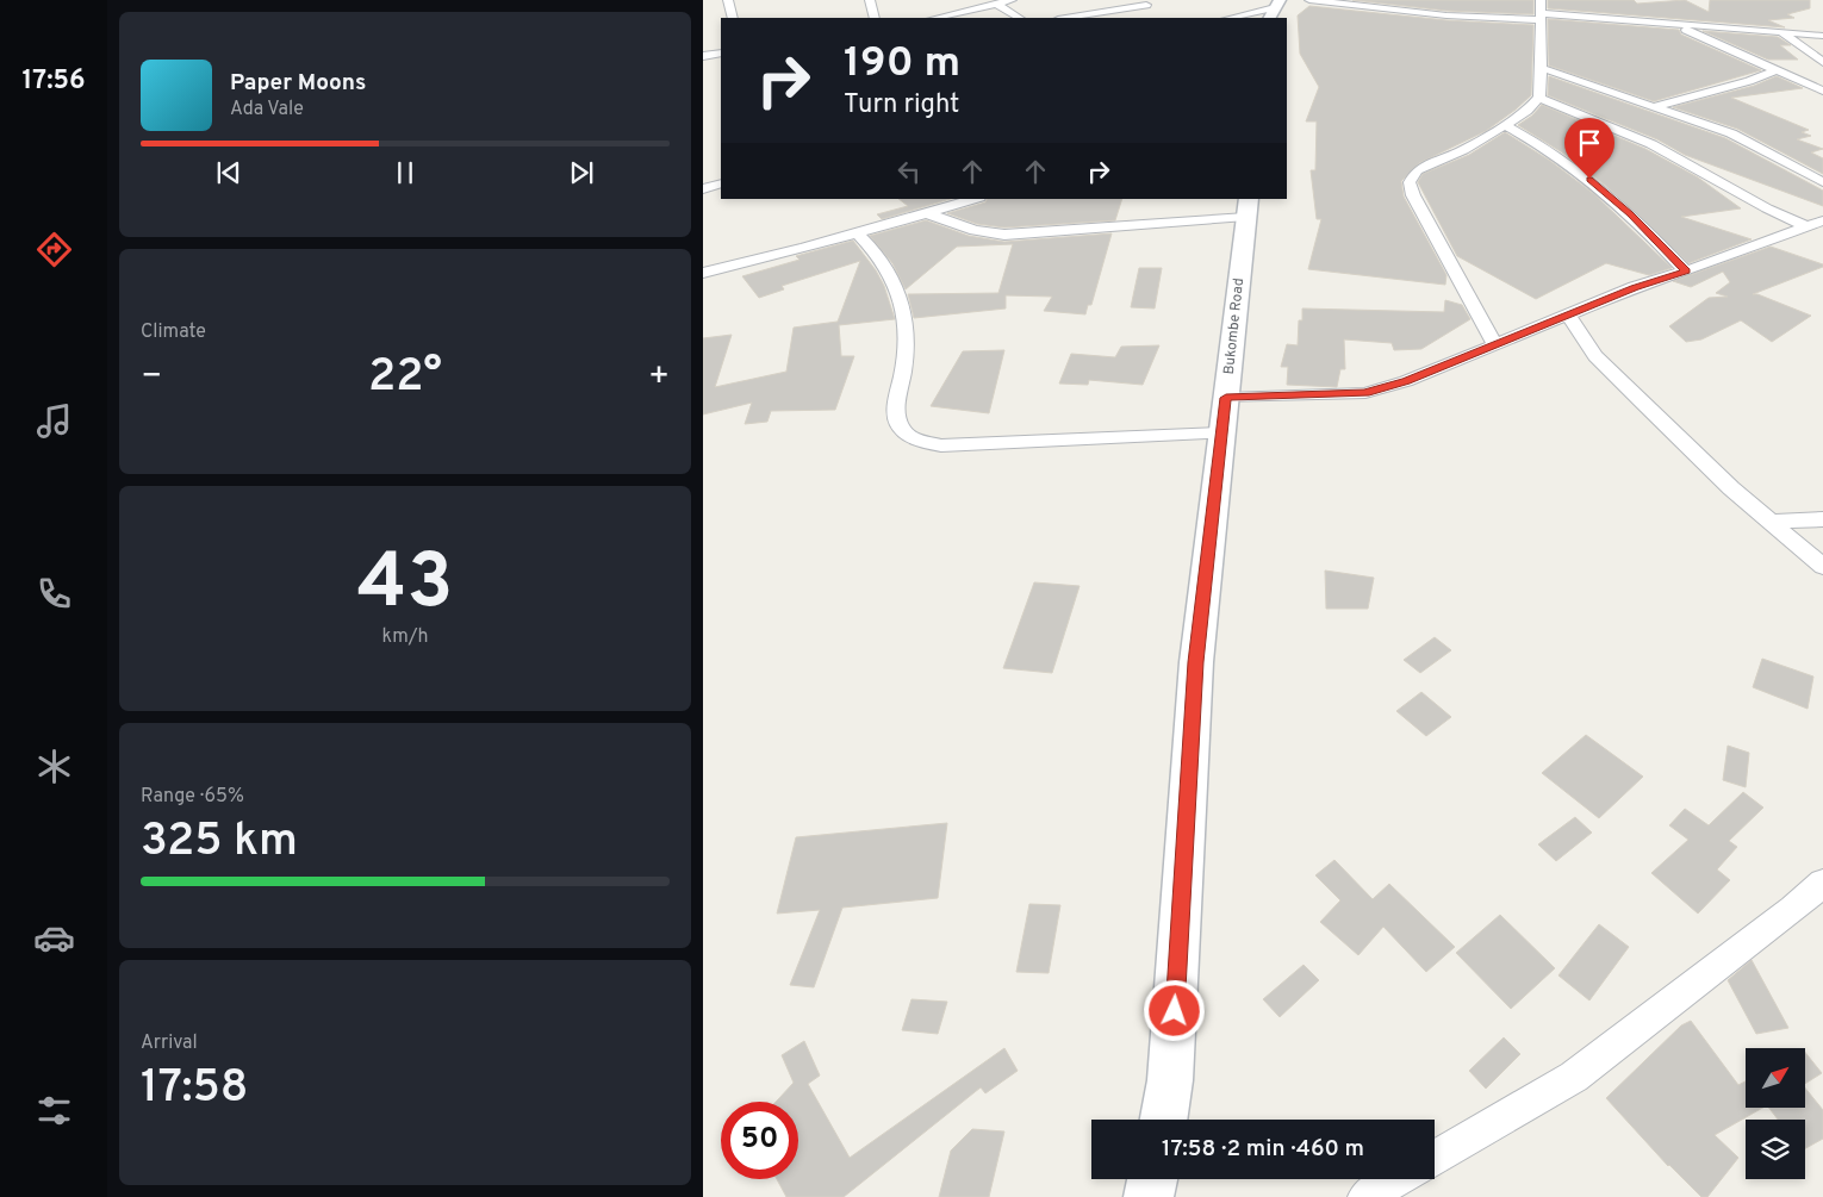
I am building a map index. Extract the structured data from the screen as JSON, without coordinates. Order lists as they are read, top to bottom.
{
  "streets": {
    "main road": ["Bukombe Road"]
  },
  "north": "top right",
  "page": {
    "tabs": "17:56",
    "turn": ["190 m", "Turn right"],
    "song": ["Paper Moons", "Ada Vale"],
    "tile": [
      "Climate",
      ["43", "km/h"],
      ["Range · 65%", "325 km"],
      ["Arrival", "17:58"]
    ],
    "heat": ["−", "22°", "+"],
    "limit": "50",
    "trip": "17:58 · 2 min · 460 m"
  }
}
